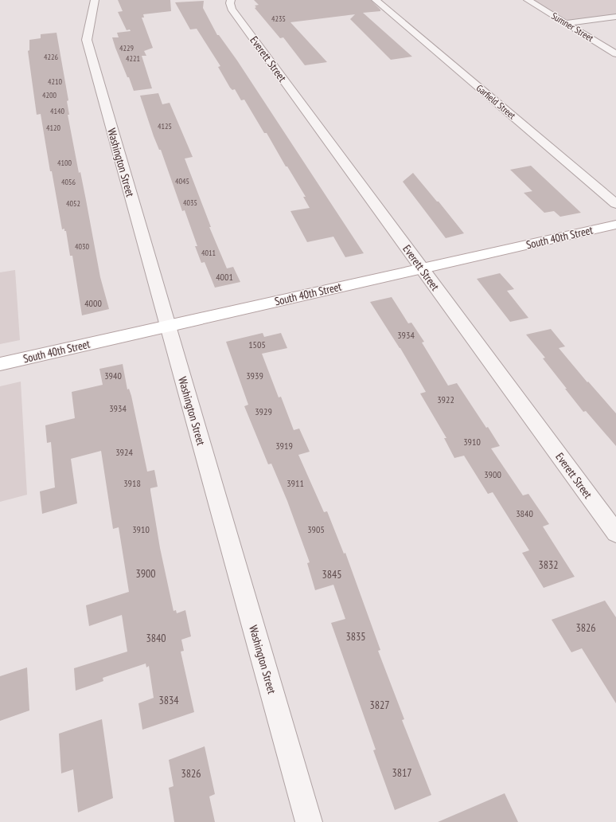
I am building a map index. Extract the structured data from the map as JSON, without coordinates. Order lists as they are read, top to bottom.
{
  "streets": {
    "main road": ["South 40th Street"],
    "street": [
      "Sumner Street",
      "Everett Street",
      "Garfield Street",
      "Washington Street"
    ]
  },
  "crossings": [
    ["Everett Street", "South 40th Street"],
    ["Washington Street", "South 40th Street"]
  ],
  "house_numbers": [
    "4235",
    "4229",
    "4226",
    "4221",
    "4210",
    "4200",
    "4140",
    "4125",
    "4120",
    "4100",
    "4045",
    "4056",
    "4035",
    "4052",
    "4030",
    "4011",
    "4001",
    "4000",
    "3934",
    "1505",
    "3940",
    "3939",
    "3922",
    "3934",
    "3929",
    "3910",
    "3919",
    "3924",
    "3900",
    "3918",
    "3911",
    "3840",
    "3910",
    "3905",
    "3832",
    "3900",
    "3845",
    "3826",
    "3835",
    "3840",
    "3834",
    "3827",
    "3817",
    "3826"
  ]
}
